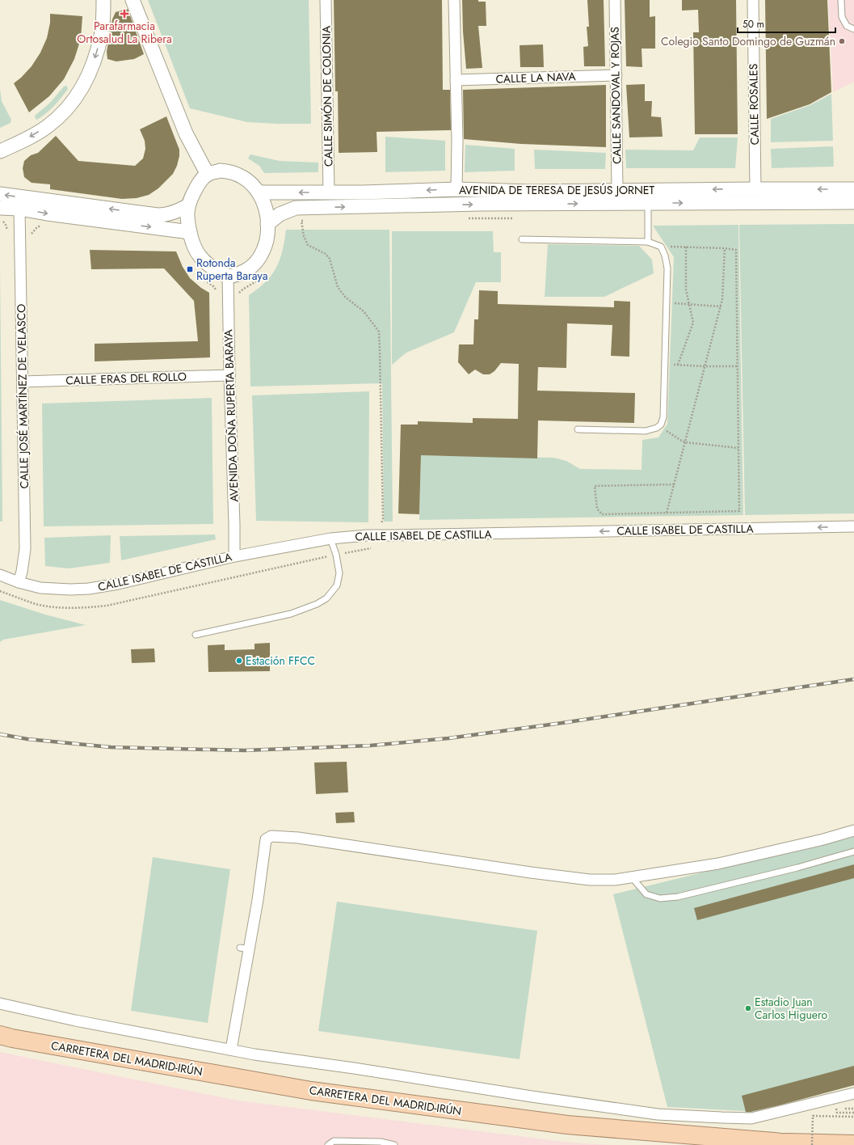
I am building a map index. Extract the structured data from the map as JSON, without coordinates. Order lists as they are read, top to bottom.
{
  "streets": {
    "highway": ["CARRETERA DEL MADRID-IRÚN"],
    "street": [
      "CALLE LA NAVA",
      "CALLE SANDOVAL Y ROJAS",
      "CALLE SIMÓN DE COLONIA",
      "CALLE ROSALES",
      "AVENIDA DE TERESA DE JESÚS JORNET",
      "CALLE ERAS DEL ROLLO",
      "CALLE JOSÉ MARTÍNEZ DE VELASCO",
      "AVENIDA DOÑA RUPERTA BARAYA",
      "CALLE ISABEL DE CASTILLA"
    ]
  },
  "crossings": [
    ["CALLE LA NAVA", "CALLE SANDOVAL Y ROJAS"],
    ["CALLE SANDOVAL Y ROJAS", "AVENIDA DE TERESA DE JESÚS JORNET"],
    ["CALLE SIMÓN DE COLONIA", "AVENIDA DE TERESA DE JESÚS JORNET"],
    ["CALLE ROSALES", "AVENIDA DE TERESA DE JESÚS JORNET"],
    ["AVENIDA DE TERESA DE JESÚS JORNET", "AVENIDA DOÑA RUPERTA BARAYA"],
    ["CALLE ERAS DEL ROLLO", "CALLE JOSÉ MARTÍNEZ DE VELASCO"],
    ["CALLE ERAS DEL ROLLO", "AVENIDA DOÑA RUPERTA BARAYA"],
    ["CALLE JOSÉ MARTÍNEZ DE VELASCO", "CALLE ISABEL DE CASTILLA"],
    ["AVENIDA DOÑA RUPERTA BARAYA", "CALLE ISABEL DE CASTILLA"]
  ],
  "one_way": ["CALLE ISABEL DE CASTILLA"],
  "places": {
    "health": ["Parafarmacia Ortosalud La Ribera"],
    "other": ["Colegio Santo Domingo de Guzmán", "Estación FFCC", "Estadio Juan Carlos Higuero"],
    "transit": ["Rotonda Ruperta Baraya"]
  },
  "scale_bar": "50 m"
}
